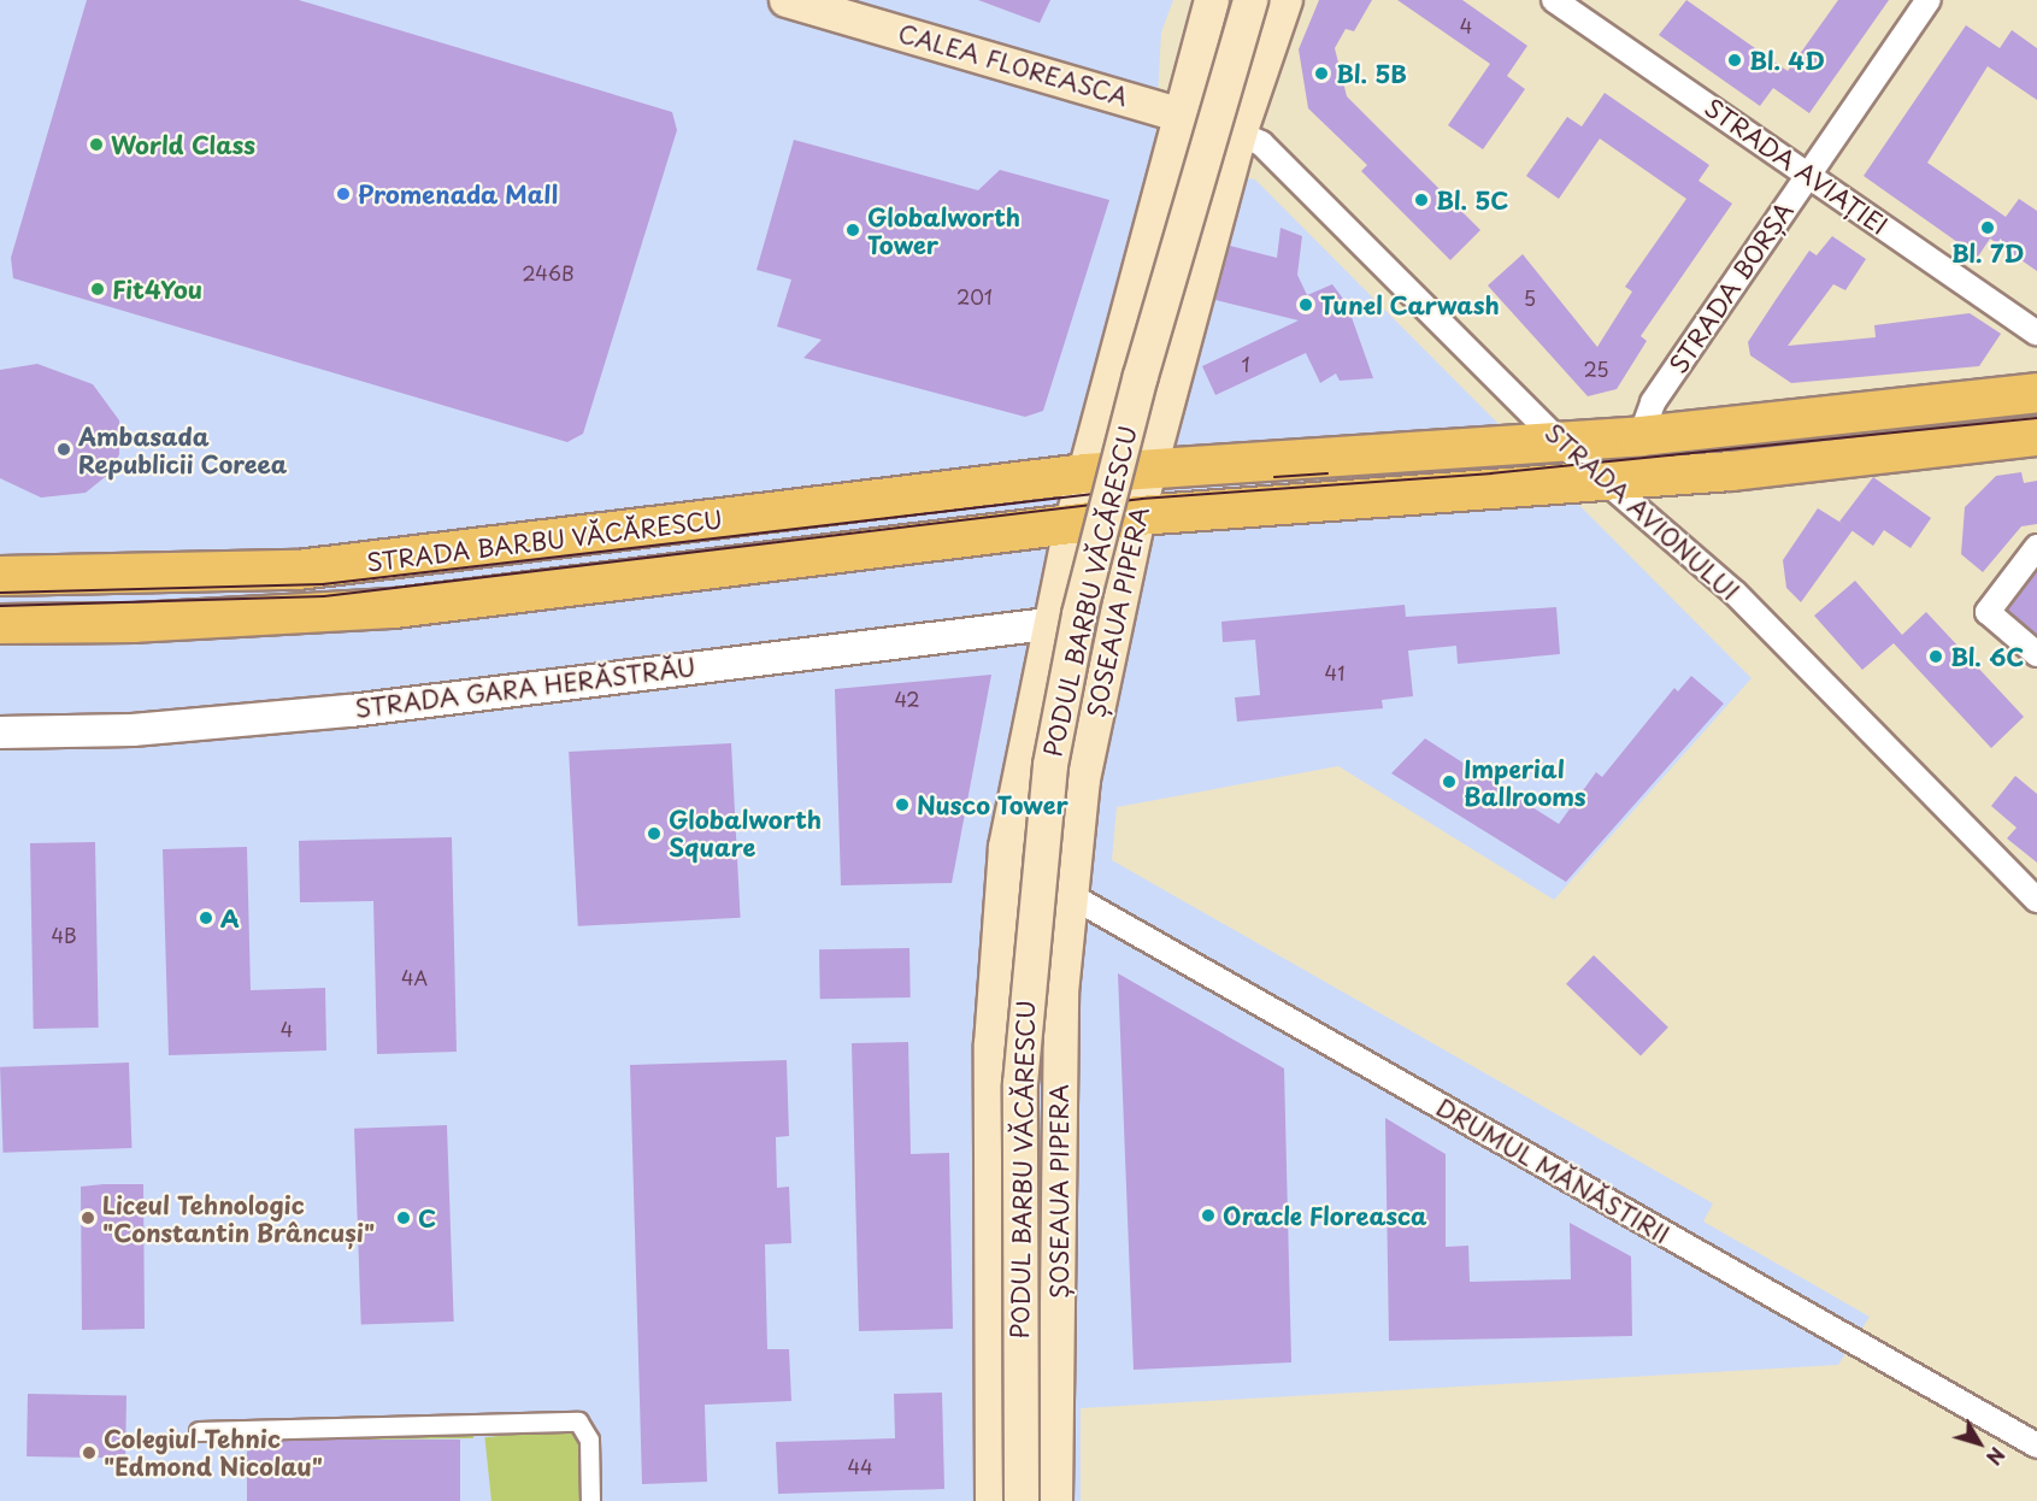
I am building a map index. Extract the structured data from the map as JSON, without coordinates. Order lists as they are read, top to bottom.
{
  "streets": {
    "main road": [
      "CALEA FLOREASCA",
      "STRADA BARBU VĂCĂRESCU",
      "PODUL BARBU VĂCĂRESCU",
      "ȘOSEAUA PIPERA"
    ],
    "street": [
      "STRADA AVIAȚIEI",
      "STRADA BORȘA",
      "STRADA AVIONULUI",
      "STRADA GARA HERĂSTRĂU",
      "DRUMUL MĂNĂSTIRII"
    ]
  },
  "crossings": [
    ["CALEA FLOREASCA", "STRADA AVIONULUI"],
    ["CALEA FLOREASCA", "ȘOSEAUA PIPERA"],
    ["STRADA AVIAȚIEI", "STRADA BORȘA"],
    ["STRADA BORȘA", "STRADA BARBU VĂCĂRESCU"],
    ["STRADA AVIONULUI", "STRADA BARBU VĂCĂRESCU"],
    ["STRADA AVIONULUI", "ȘOSEAUA PIPERA"],
    ["STRADA BARBU VĂCĂRESCU", "ȘOSEAUA PIPERA"],
    ["ȘOSEAUA PIPERA", "DRUMUL MĂNĂSTIRII"]
  ],
  "places": [
    "Bl. 4D",
    "Bl. 5B",
    "World Class",
    "Promenada Mall",
    "Bl. 5C",
    "Bl. 7D",
    "Globalworth Tower",
    "Fit4You",
    "Tunel Carwash",
    "Ambasada Republicii Coreea",
    "Bl. 6C",
    "Imperial Ballrooms",
    "Nusco Tower",
    "Globalworth Square",
    "A",
    "Oracle Floreasca",
    "Liceul Tehnologic \"Constantin Brâncuși\"",
    "C",
    "Colegiul Tehnic \"Edmond Nicolau\""
  ],
  "house_numbers": [
    "4",
    "246B",
    "201",
    "5",
    "1",
    "25",
    "41",
    "42",
    "4B",
    "4A",
    "4",
    "44"
  ],
  "north": "bottom right"
}
